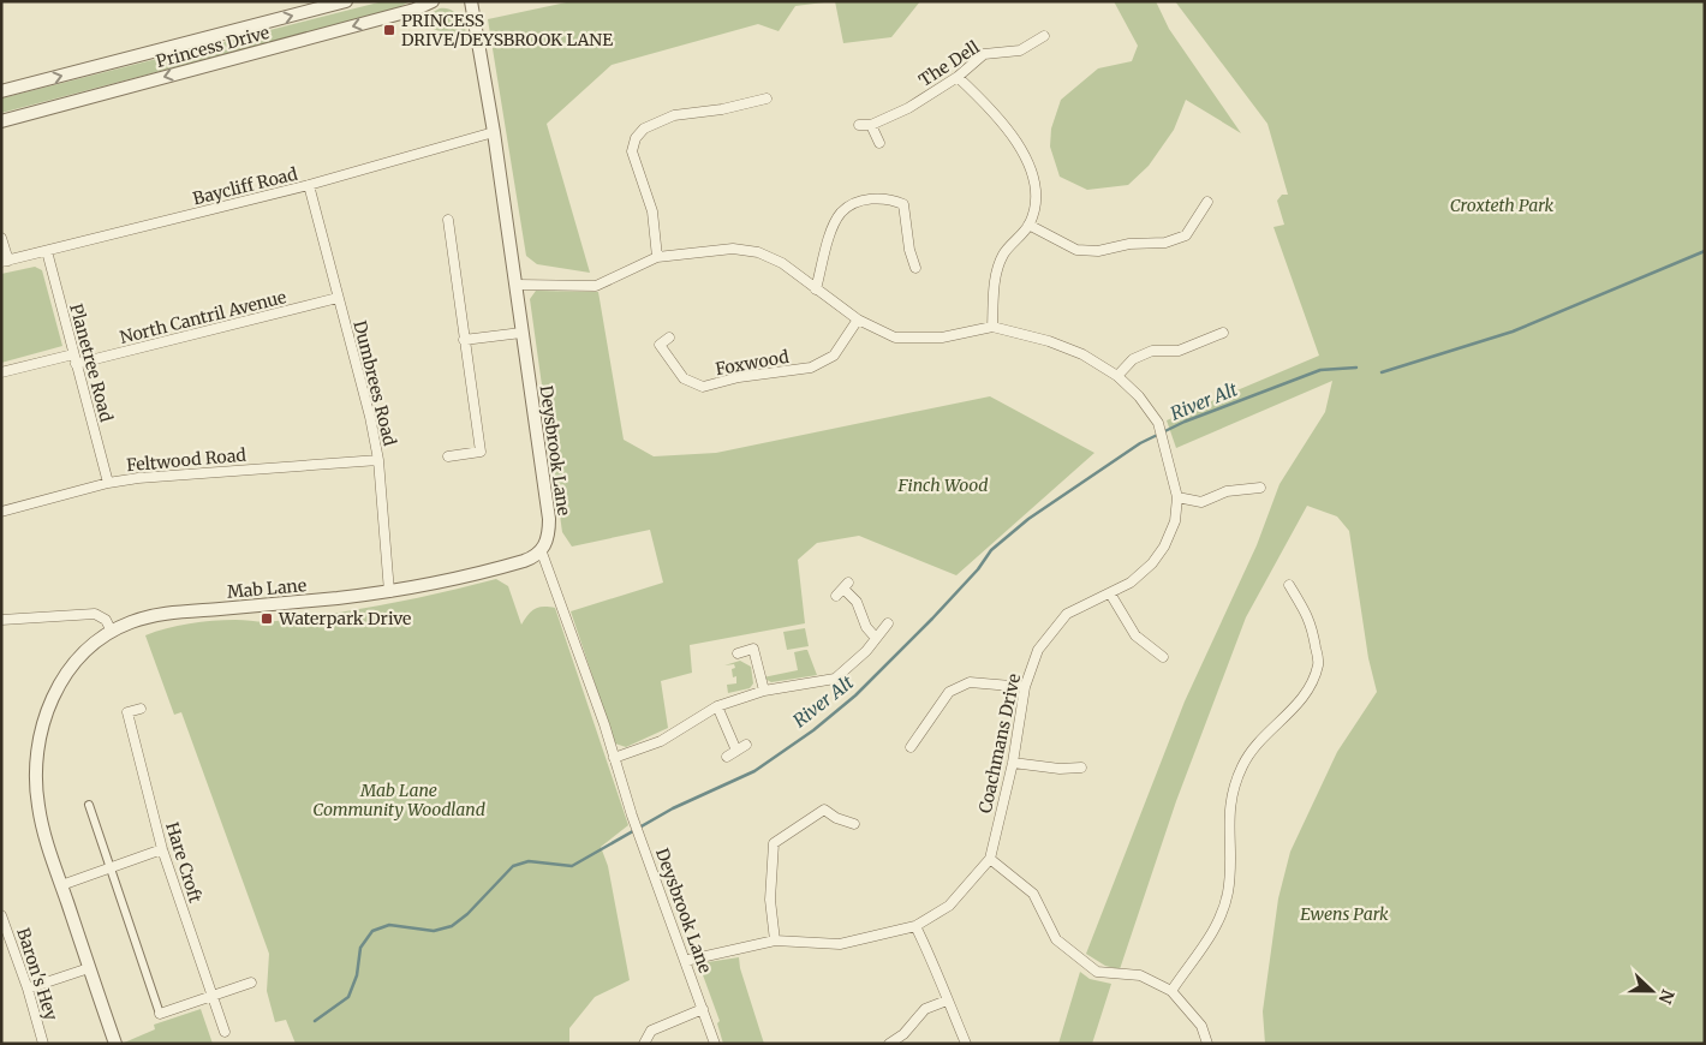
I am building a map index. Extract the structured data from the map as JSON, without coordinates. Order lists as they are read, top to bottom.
{
  "streets": {
    "street": [
      "Princess Drive",
      "The Dell",
      "Baycliff Road",
      "North Cantril Avenue",
      "Planetree Road",
      "Foxwood",
      "Dumbrees Road",
      "Deysbrook Lane",
      "Feltwood Road",
      "Mab Lane",
      "Coachmans Drive",
      "Hare Croft",
      "Baron's Hey"
    ]
  },
  "crossings": [
    ["Baycliff Road", "Planetree Road"],
    ["Baycliff Road", "Dumbrees Road"],
    ["Baycliff Road", "Deysbrook Lane"],
    ["North Cantril Avenue", "Planetree Road"],
    ["North Cantril Avenue", "Dumbrees Road"],
    ["Planetree Road", "Feltwood Road"],
    ["Foxwood", "Coachmans Drive"],
    ["Dumbrees Road", "Feltwood Road"],
    ["Dumbrees Road", "Mab Lane"],
    ["Deysbrook Lane", "Mab Lane"],
    ["Deysbrook Lane", "Coachmans Drive"]
  ],
  "water": ["River Alt"],
  "parks": [
    "Croxteth Park",
    "Finch Wood",
    "Mab Lane Community Woodland",
    "Ewens Park"
  ],
  "places": {
    "transit": ["PRINCESS DRIVE/DEYSBROOK LANE", "Waterpark Drive"]
  },
  "north": "right"
}
